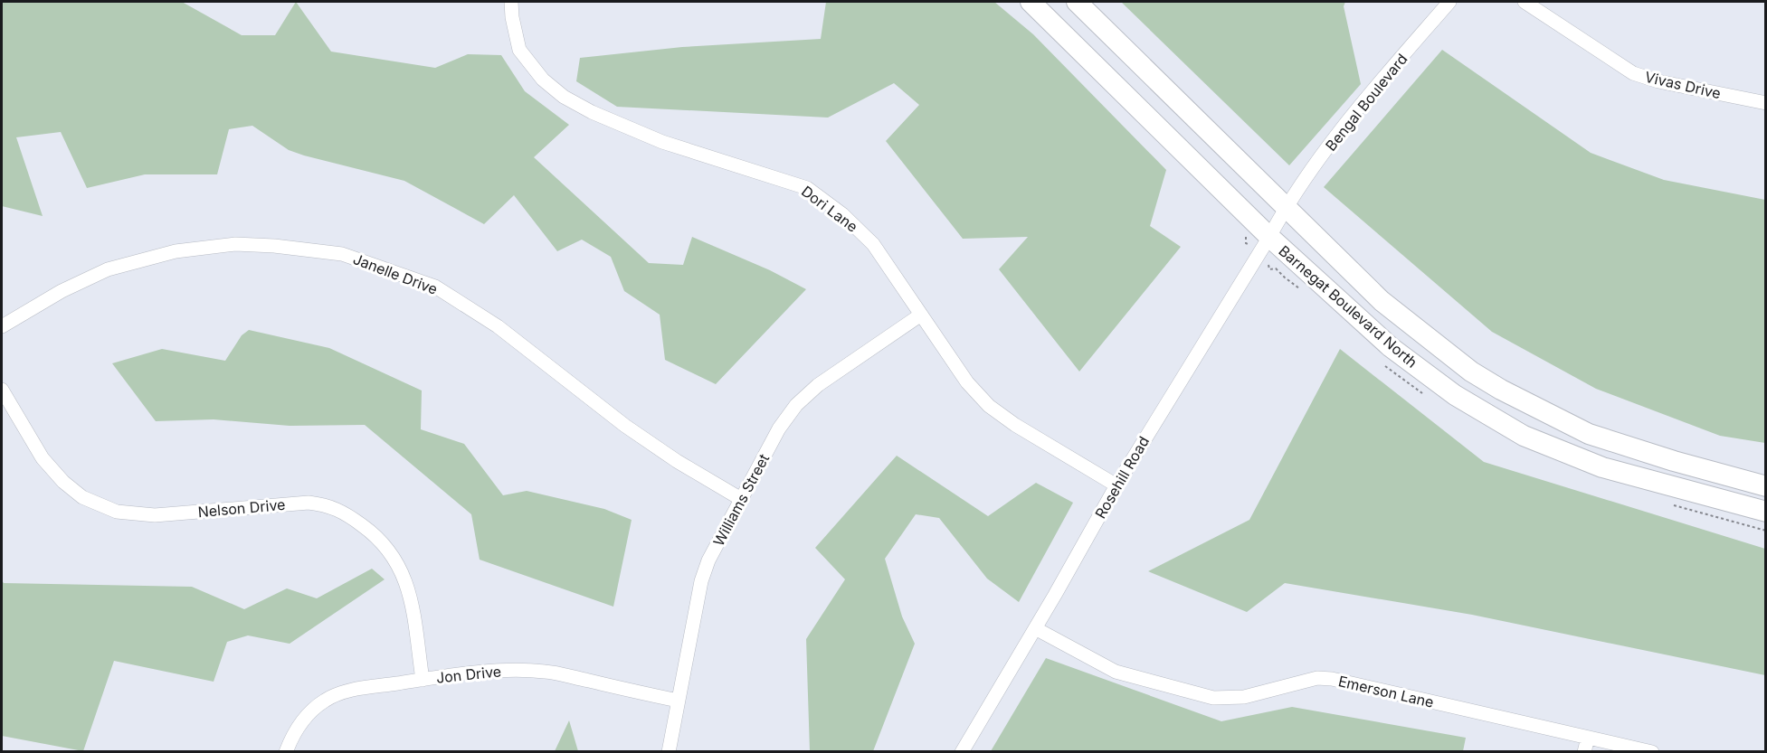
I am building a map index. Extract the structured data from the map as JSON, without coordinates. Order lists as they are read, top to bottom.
{
  "streets": {
    "street": [
      "Vivas Drive",
      "Bengal Boulevard",
      "Dori Lane",
      "Janelle Drive",
      "Barnegat Boulevard North",
      "Rosehill Road",
      "Williams Street",
      "Nelson Drive",
      "Jon Drive",
      "Emerson Lane"
    ]
  },
  "crossings": [
    ["Bengal Boulevard", "Barnegat Boulevard North"],
    ["Bengal Boulevard", "Rosehill Road"],
    ["Dori Lane", "Rosehill Road"],
    ["Dori Lane", "Williams Street"],
    ["Janelle Drive", "Williams Street"],
    ["Barnegat Boulevard North", "Rosehill Road"],
    ["Rosehill Road", "Emerson Lane"],
    ["Williams Street", "Jon Drive"],
    ["Nelson Drive", "Jon Drive"]
  ]
}
